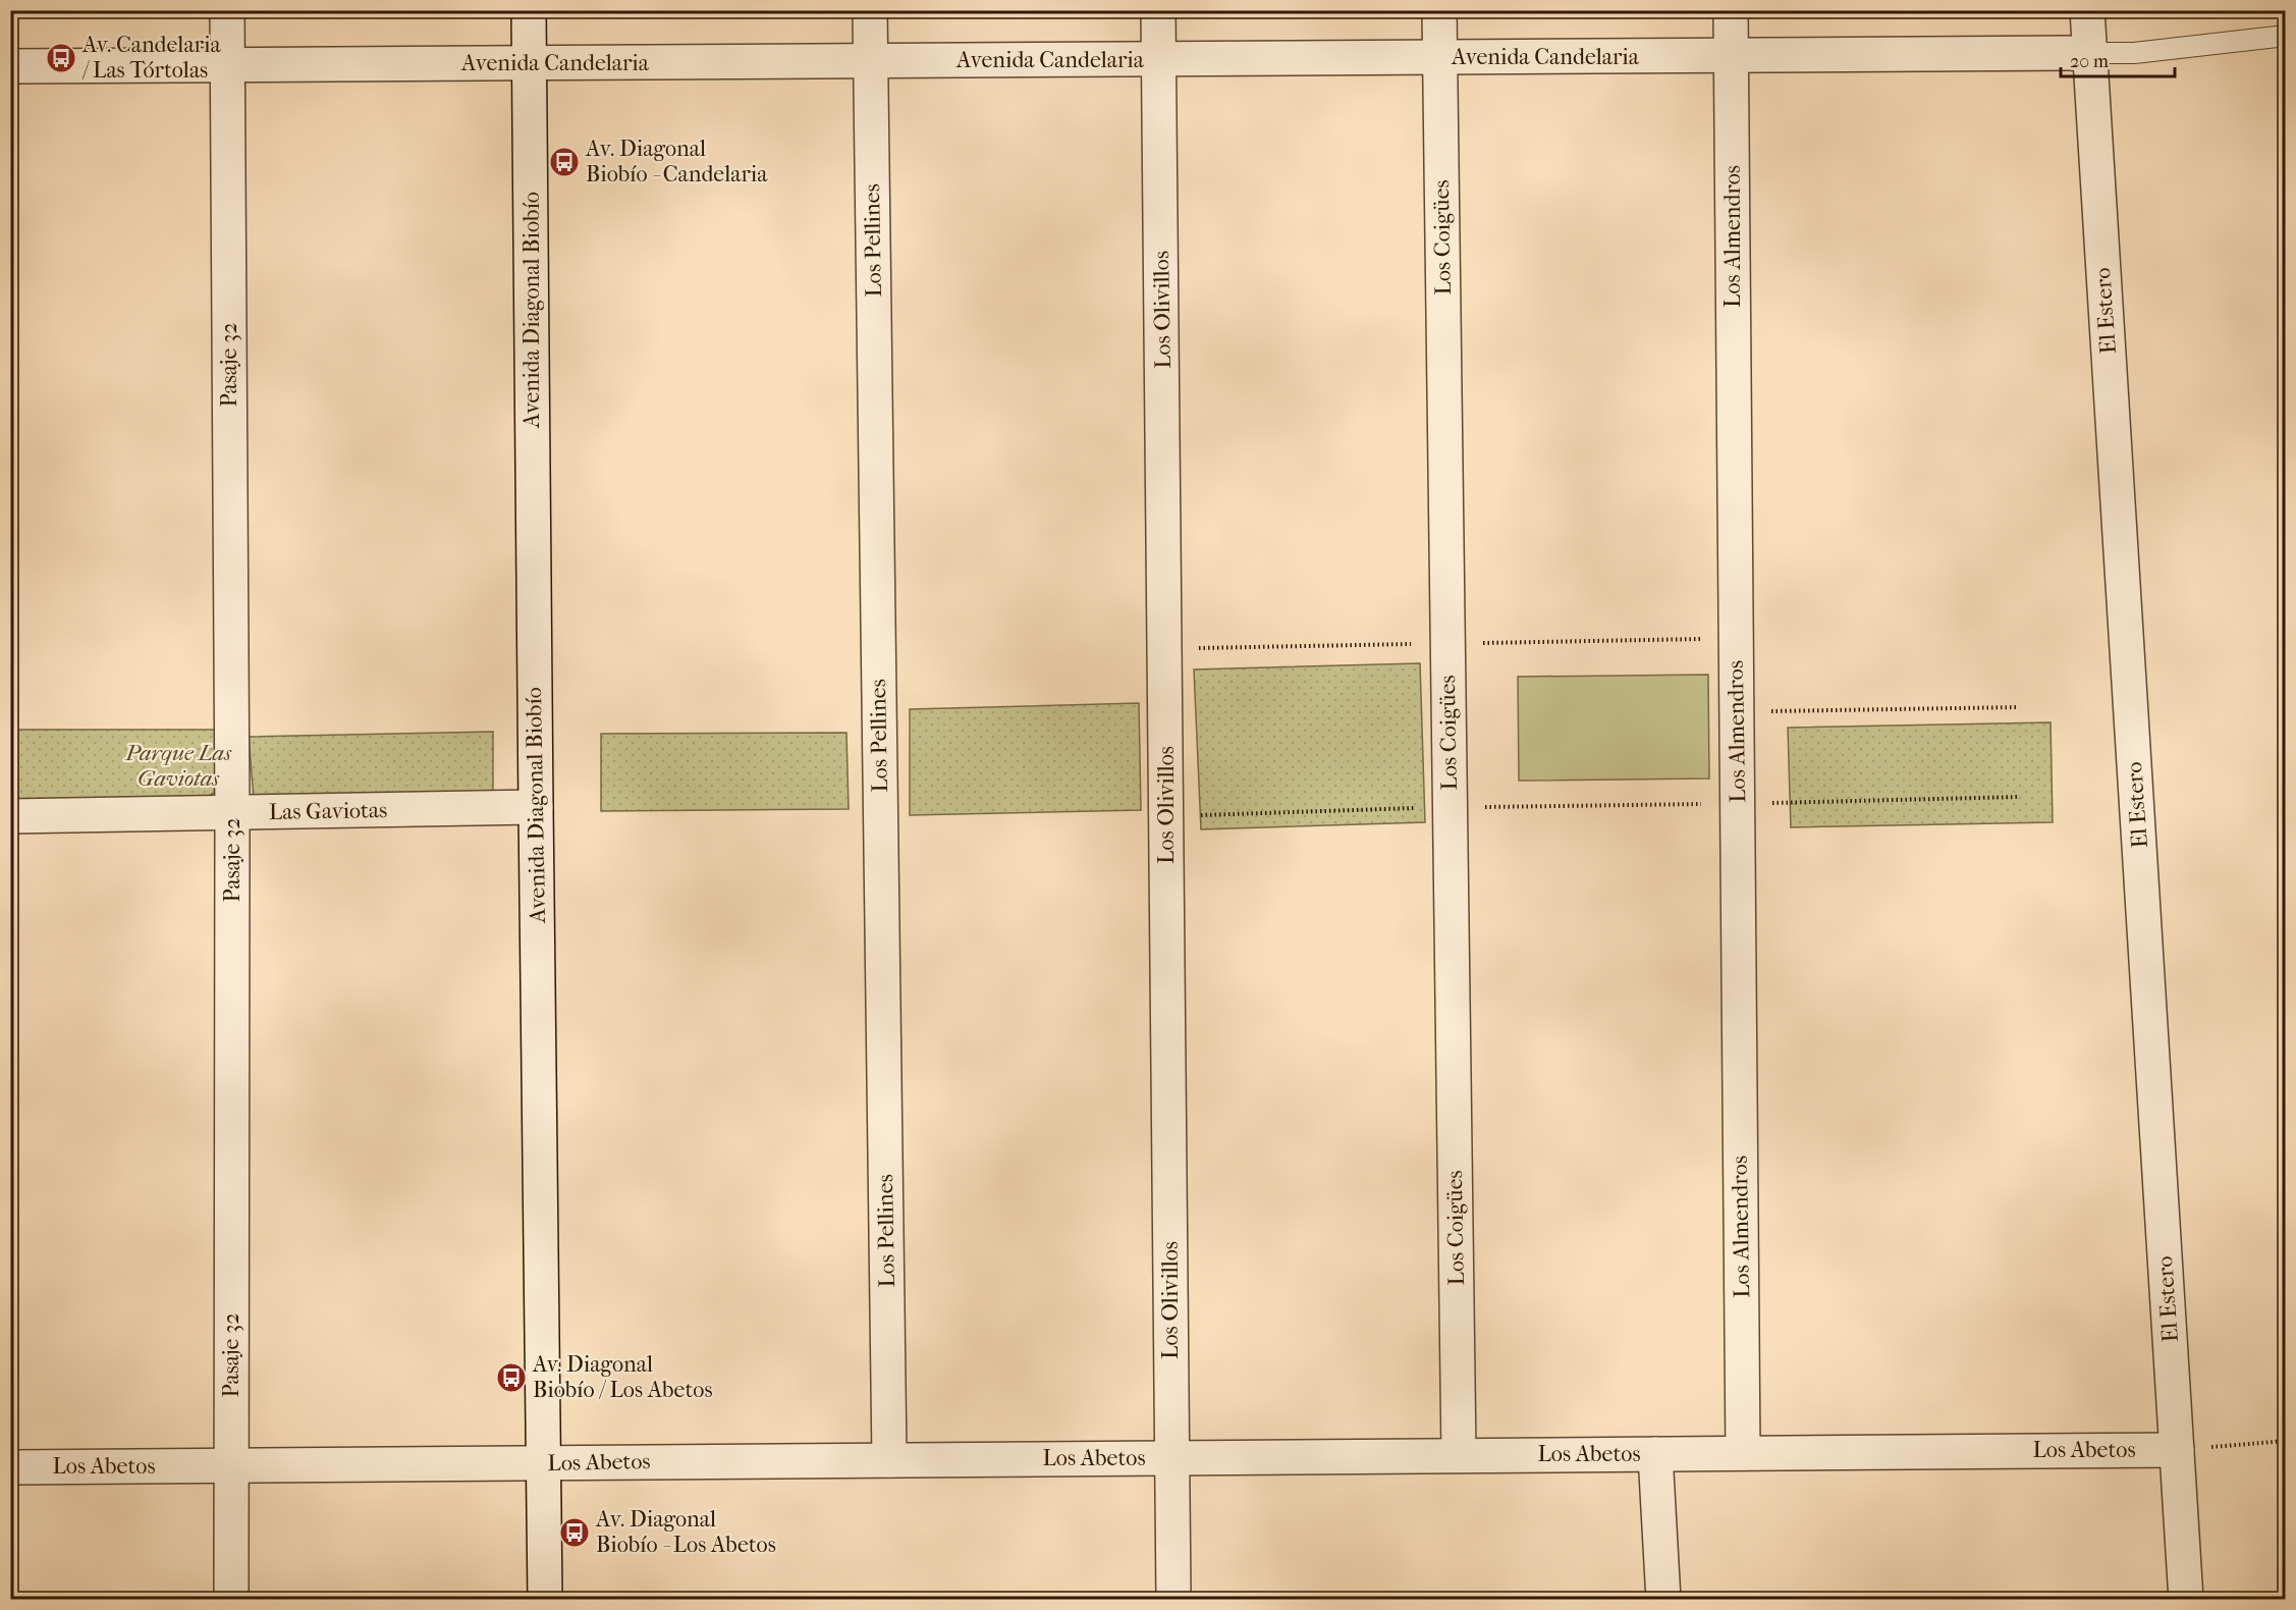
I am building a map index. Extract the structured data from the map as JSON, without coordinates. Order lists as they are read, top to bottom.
{
  "streets": {
    "street": [
      "Avenida Candelaria",
      "Los Almendros",
      "Los Coigües",
      "Los Pellines",
      "Avenida Diagonal Biobío",
      "Los Olivillos",
      "El Estero",
      "Pasaje 32",
      "Las Gaviotas",
      "Los Abetos"
    ]
  },
  "crossings": [
    ["Avenida Candelaria", "Los Almendros"],
    ["Avenida Candelaria", "Los Coigües"],
    ["Avenida Candelaria", "Los Pellines"],
    ["Avenida Candelaria", "Avenida Diagonal Biobío"],
    ["Avenida Candelaria", "Los Olivillos"],
    ["Avenida Candelaria", "El Estero"],
    ["Avenida Candelaria", "Pasaje 32"],
    ["Los Almendros", "Los Abetos"],
    ["Los Coigües", "Los Abetos"],
    ["Los Pellines", "Los Abetos"],
    ["Avenida Diagonal Biobío", "Las Gaviotas"],
    ["Avenida Diagonal Biobío", "Los Abetos"],
    ["Los Olivillos", "Los Abetos"],
    ["El Estero", "Los Abetos"],
    ["Pasaje 32", "Las Gaviotas"],
    ["Pasaje 32", "Los Abetos"]
  ],
  "parks": ["Parque Las Gaviotas"],
  "places": {
    "bus stop": [
      "Av. Candelaria / Las Tórtolas",
      "Av. Diagonal Biobío - Candelaria",
      "Av. Diagonal Biobío / Los Abetos",
      "Av. Diagonal Biobío - Los Abetos"
    ]
  },
  "scale_bar": "20 m"
}
